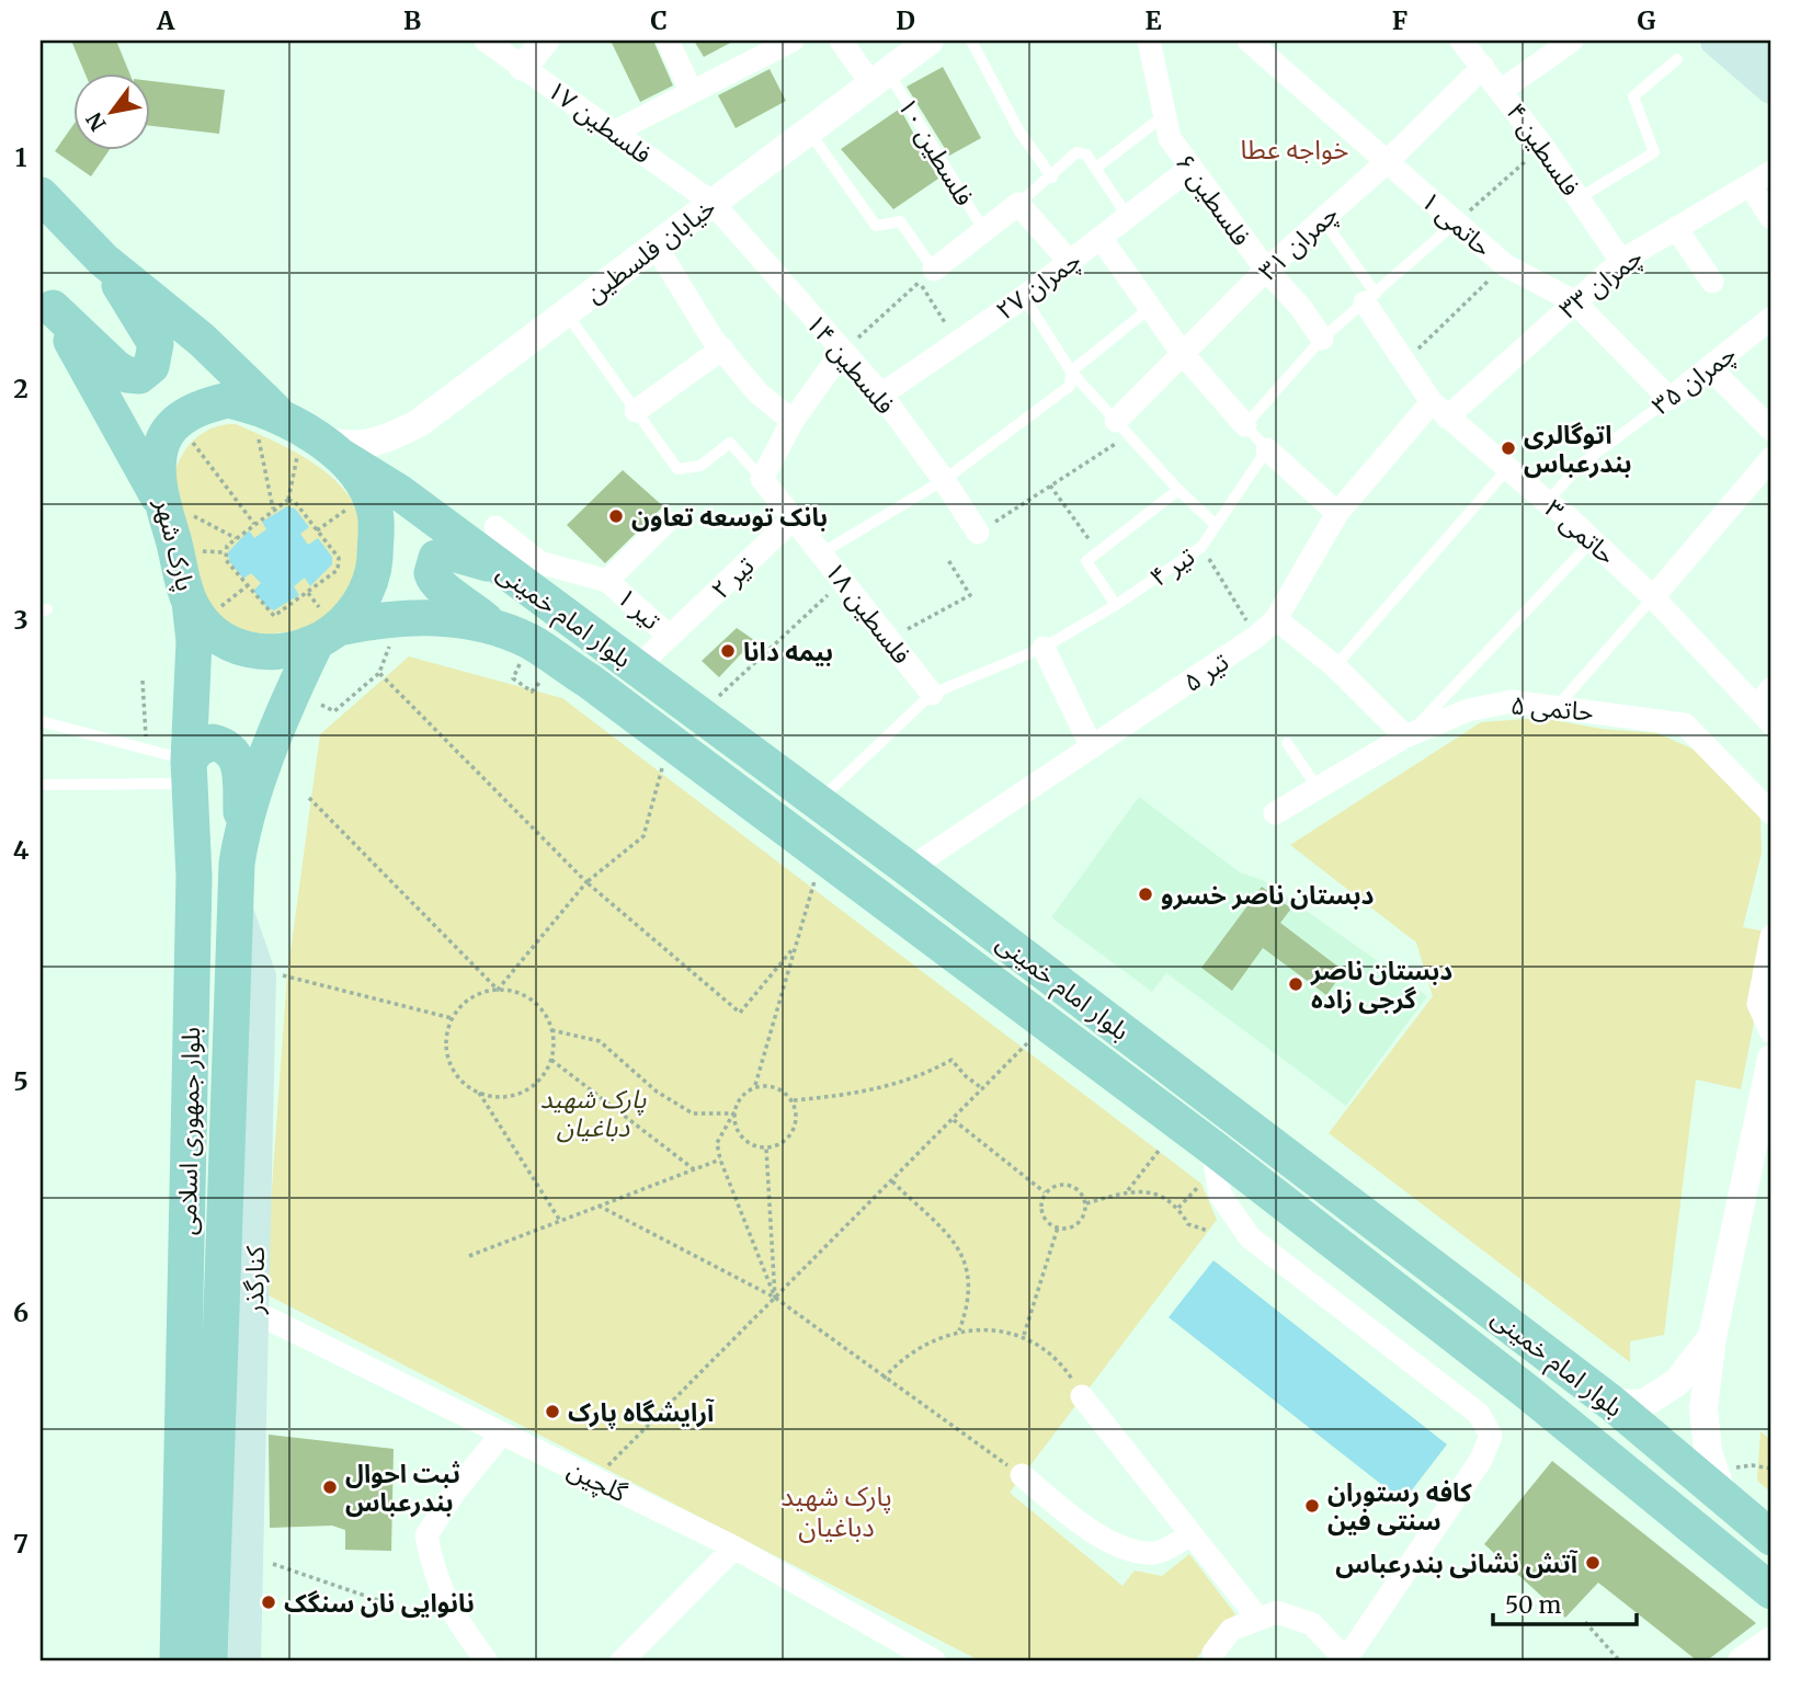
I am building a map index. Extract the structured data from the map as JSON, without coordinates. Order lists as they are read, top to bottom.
{
  "streets": {
    "main road": [
      "پارک شهر",
      "بلوار امام خمینی",
      "بلوار جمهوری اسلامی",
      "کنارگذر"
    ],
    "street": [
      "فلسطین ۱۷",
      "فلسطین ۴",
      "فلسطین ۶",
      "حاتمی ۱",
      "چمران ۳۱",
      "خیابان فلسطین",
      "چمران ۳۳",
      "چمران ۲۷",
      "فلسطین ۱۴",
      "چمران ۳۵",
      "حاتمی ۳",
      "تیر ۲",
      "تیر ۱",
      "فلسطین ۱۸",
      "تیر ۵",
      "حاتمی ۵",
      "گلچین"
    ],
    "lane": ["فلسطین ۱۰", "تیر ۴"]
  },
  "crossings": [
    ["فلسطین ۱۷", "خیابان فلسطین"],
    ["فلسطین ۱۷", "فلسطین ۱۴"],
    ["فلسطین ۴", "چمران ۳۱"],
    ["فلسطین ۴", "چمران ۳۳"],
    ["فلسطین ۱۰", "خیابان فلسطین"],
    ["فلسطین ۶", "چمران ۳۱"],
    ["فلسطین ۶", "چمران ۲۷"],
    ["حاتمی ۱", "چمران ۳۱"],
    ["حاتمی ۱", "چمران ۳۳"],
    ["حاتمی ۱", "چمران ۳۵"],
    ["خیابان فلسطین", "فلسطین ۱۴"],
    ["خیابان فلسطین", "پارک شهر"],
    ["خیابان فلسطین", "فلسطین ۱۸"],
    ["خیابان فلسطین", "بلوار امام خمینی"],
    ["چمران ۳۳", "حاتمی ۳"],
    ["چمران ۳۳", "تیر ۵"],
    ["چمران ۲۷", "فلسطین ۱۴"],
    ["چمران ۳۵", "حاتمی ۳"],
    ["حاتمی ۳", "تیر ۵"],
    ["پارک شهر", "بلوار امام خمینی"],
    ["پارک شهر", "بلوار جمهوری اسلامی"],
    ["تیر ۴", "فلسطین ۱۸"],
    ["تیر ۴", "بلوار امام خمینی"],
    ["تیر ۲", "تیر ۱"],
    ["تیر ۲", "فلسطین ۱۸"],
    ["تیر ۲", "بلوار امام خمینی"],
    ["بلوار امام خمینی", "تیر ۵"],
    ["بلوار امام خمینی", "بلوار جمهوری اسلامی"],
    ["بلوار جمهوری اسلامی", "کنارگذر"],
    ["کنارگذر", "گلچین"]
  ],
  "districts": ["خواجه عطا", "پارک شهید دباغیان"],
  "parks": ["پارک شهید دباغیان"],
  "places": [
    "اتوگالری بندرعباس",
    "بانک توسعه تعاون",
    "بیمه دانا",
    "دبستان ناصر خسرو",
    "دبستان ناصر گرجی زاده",
    "آرایشگاه پارک",
    "ثبت احوال بندرعباس",
    "کافه رستوران سنتی فین",
    "آتش نشانی بندرعباس",
    "نانوایی نان سنگک"
  ],
  "scale_bar": "50 m",
  "north": "bottom left",
  "grid": {
    "columns": [
      "A",
      "B",
      "C",
      "D",
      "E",
      "F",
      "G"
    ],
    "rows": [
      "1",
      "2",
      "3",
      "4",
      "5",
      "6",
      "7"
    ]
  }
}
